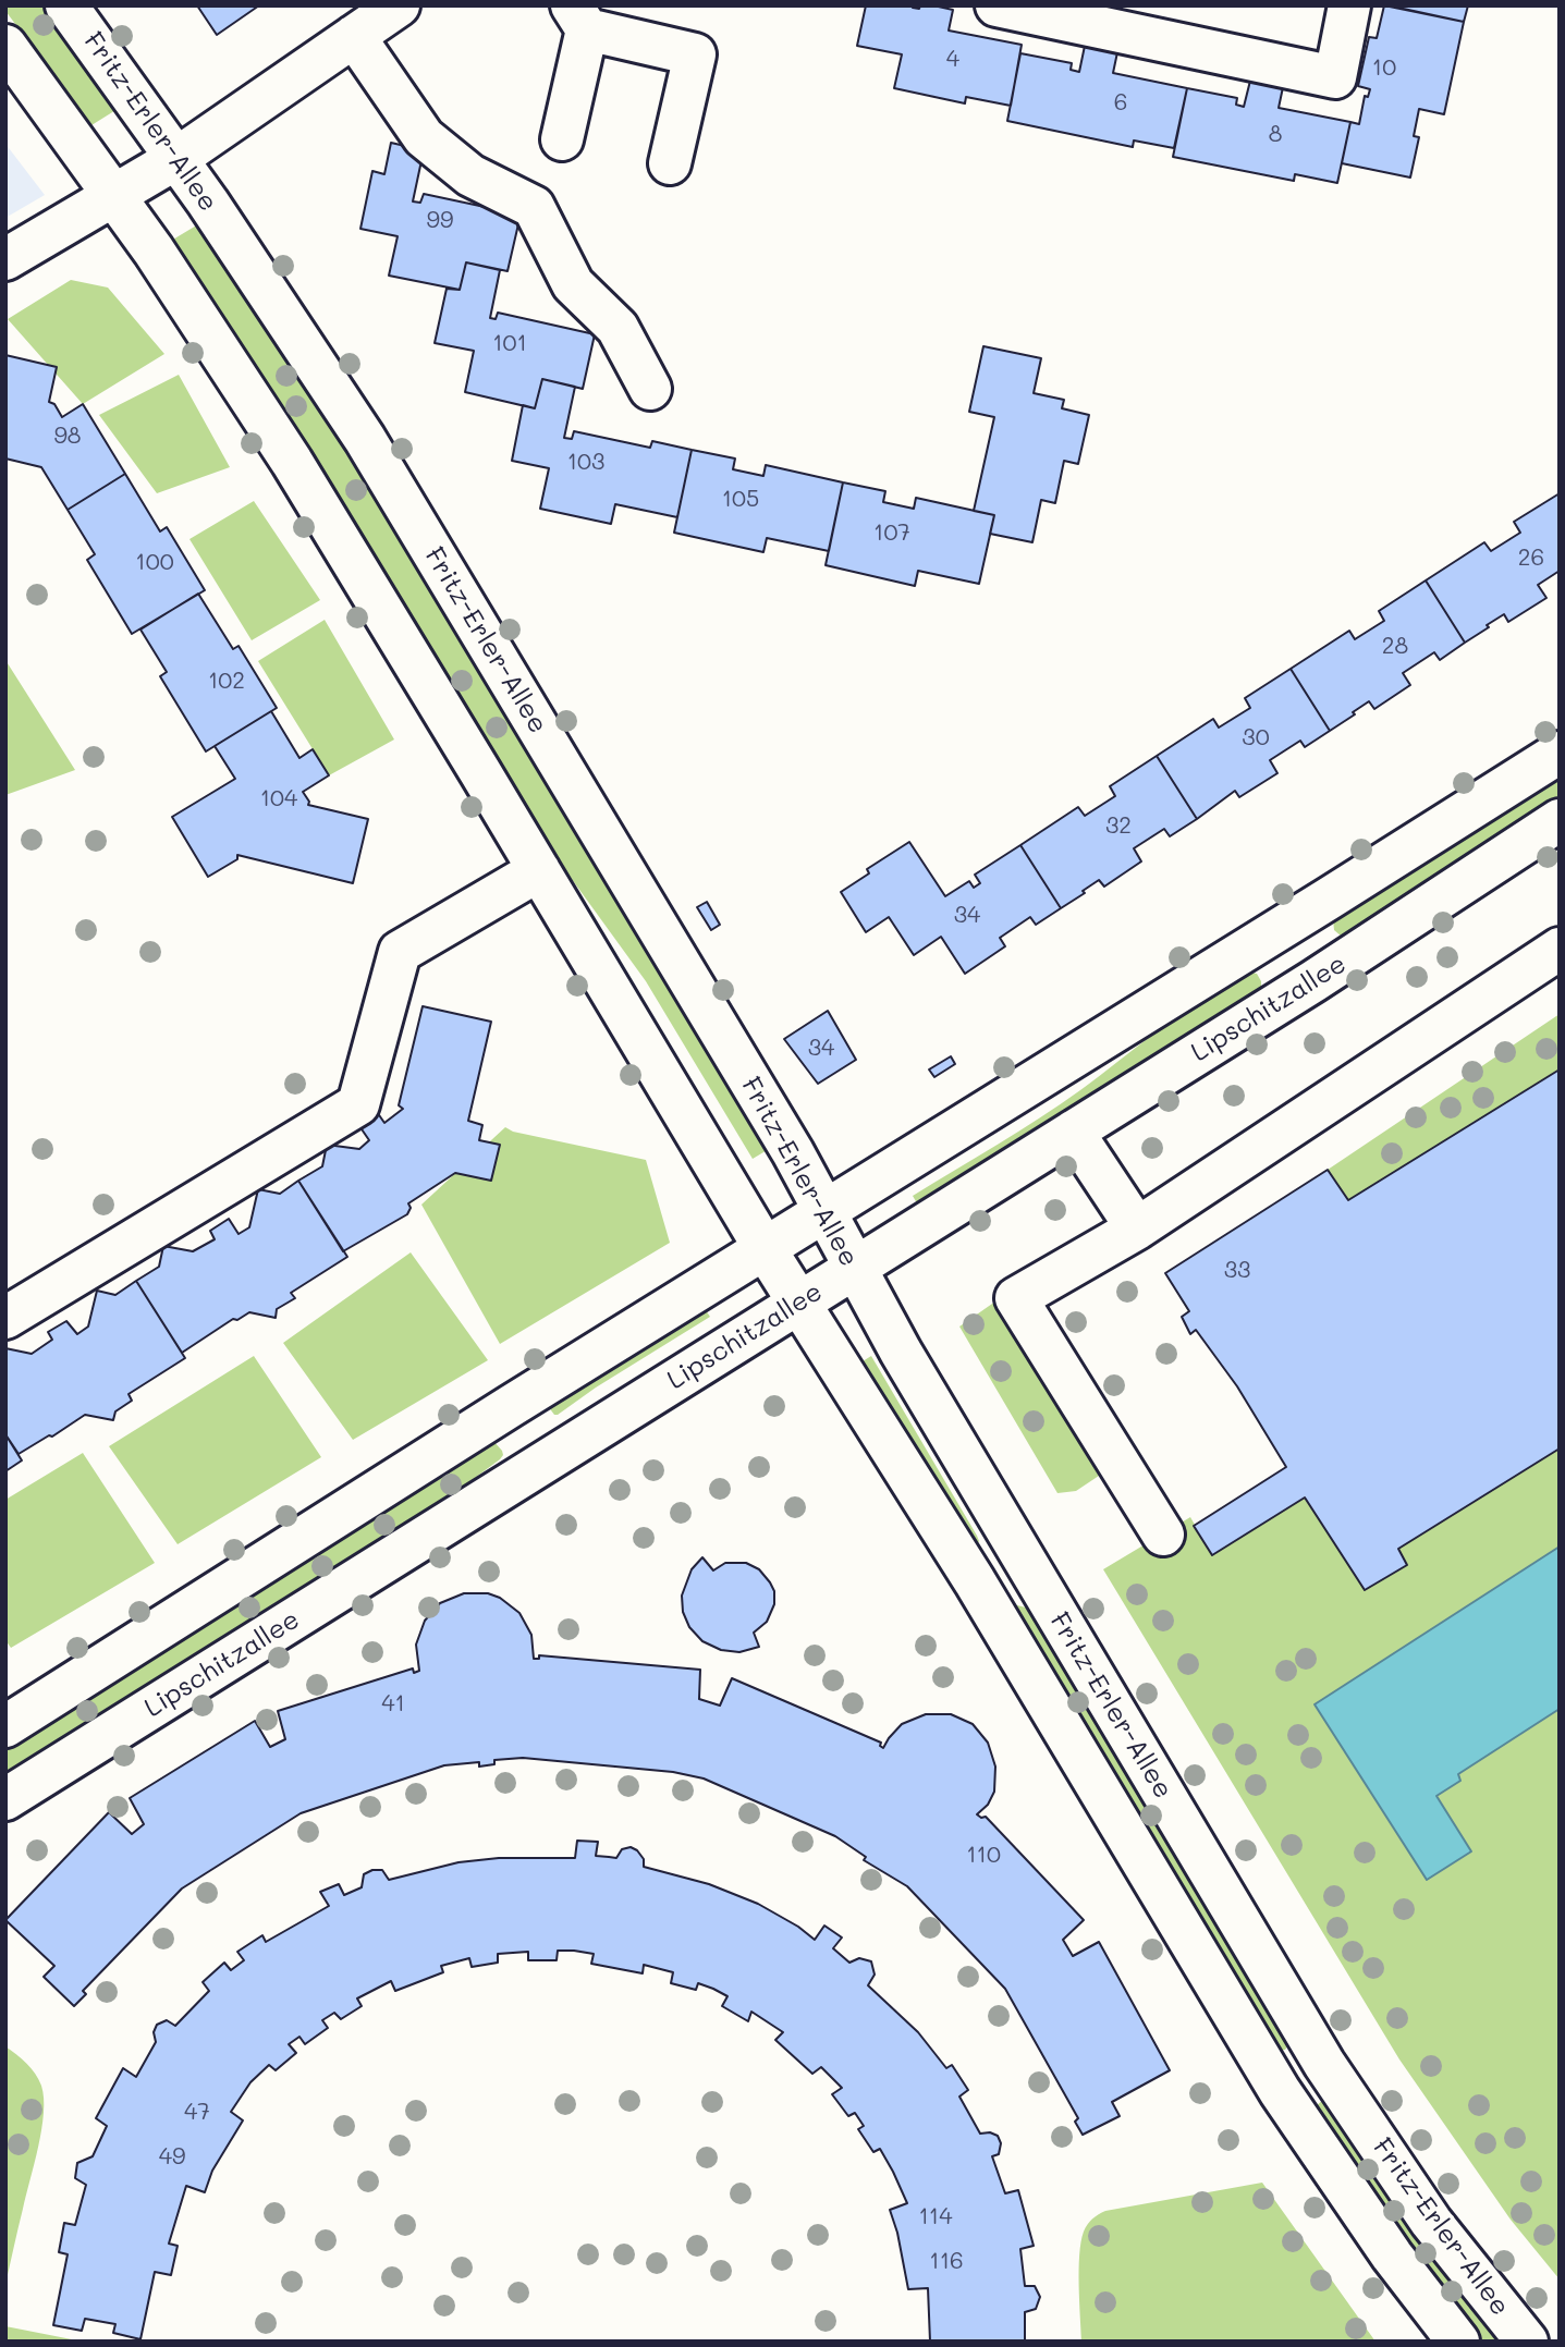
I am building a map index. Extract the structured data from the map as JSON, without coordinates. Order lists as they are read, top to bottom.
{
  "streets": {
    "street": ["Fritz-Erler-Allee", "Lipschitzallee"]
  },
  "crossings": [
    ["Fritz-Erler-Allee", "Lipschitzallee"]
  ],
  "house_numbers": [
    "4",
    "10",
    "6",
    "8",
    "99",
    "101",
    "98",
    "103",
    "105",
    "107",
    "26",
    "100",
    "28",
    "102",
    "30",
    "104",
    "32",
    "34",
    "34",
    "33",
    "41",
    "110",
    "47",
    "49",
    "114",
    "116"
  ]
}
